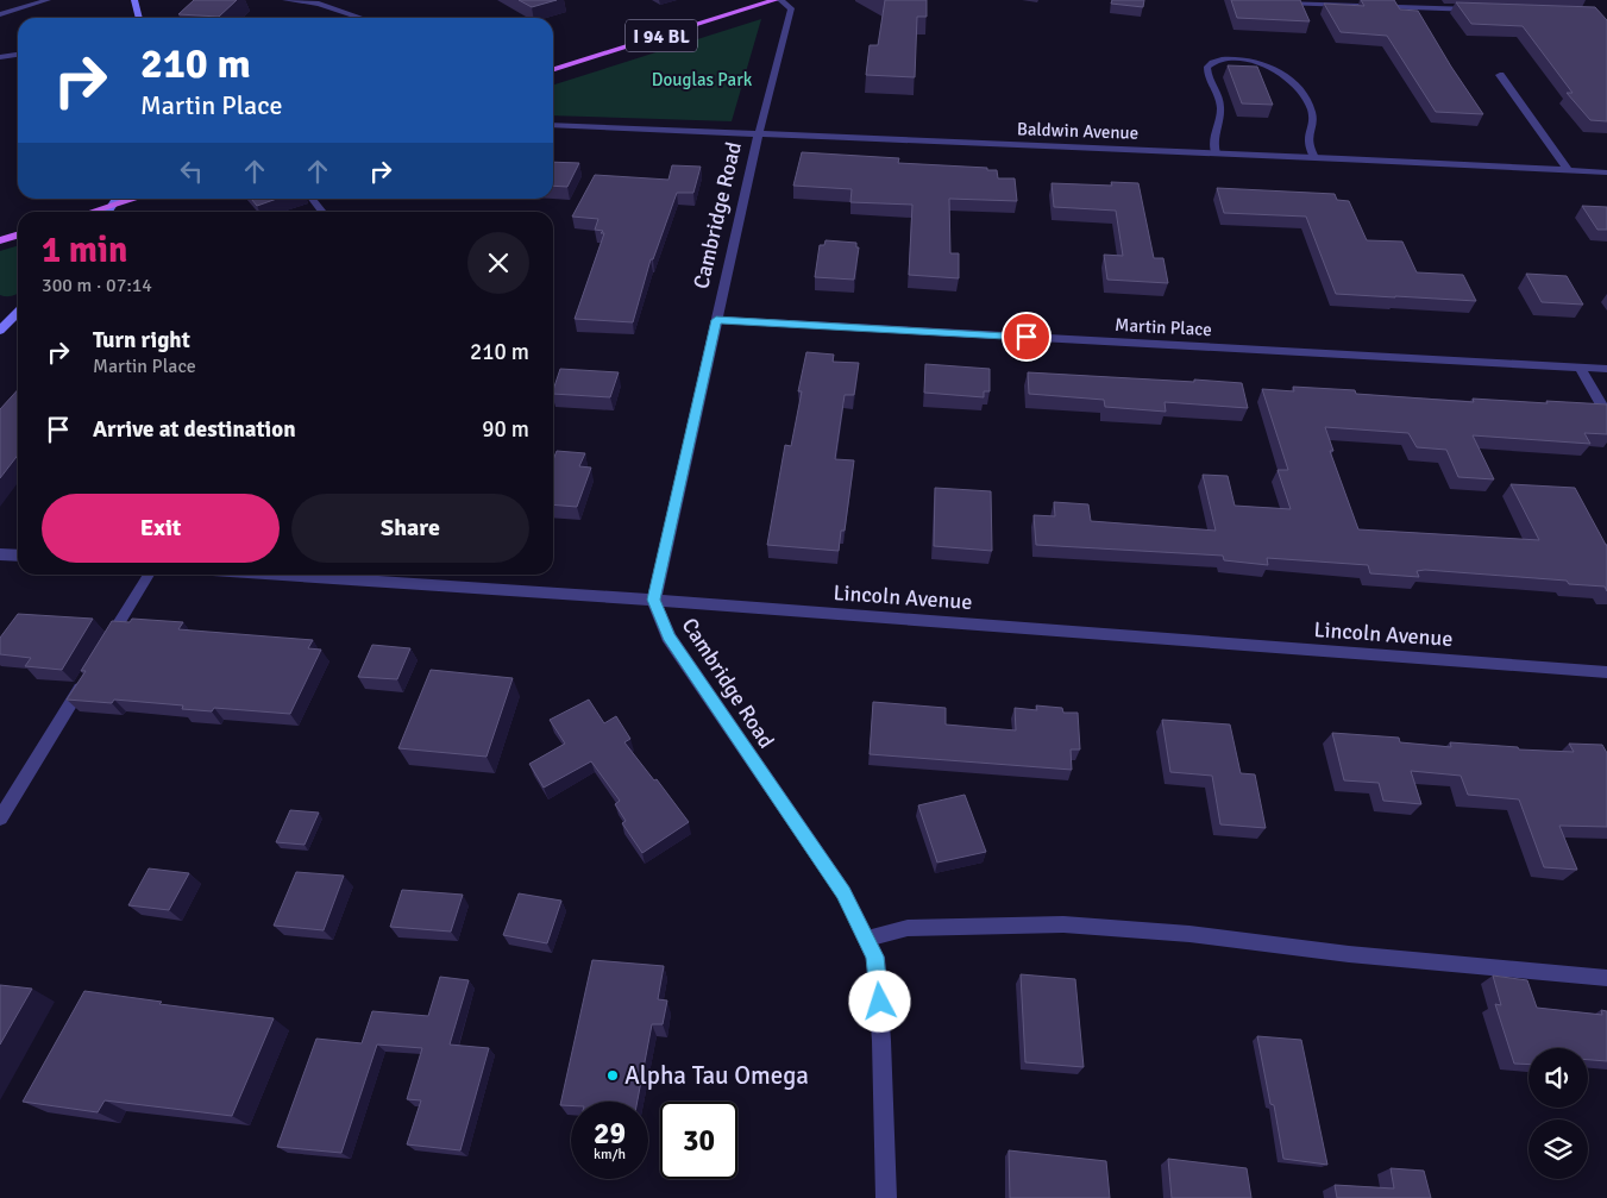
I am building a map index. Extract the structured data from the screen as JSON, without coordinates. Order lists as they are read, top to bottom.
{
  "streets": {
    "main road": ["I 94 BL"],
    "street": [
      "Baldwin Avenue",
      "Cambridge Road",
      "Martin Place",
      "Lincoln Avenue"
    ]
  },
  "crossings": [
    ["Baldwin Avenue", "Cambridge Road"],
    ["Cambridge Road", "Martin Place"],
    ["Cambridge Road", "Lincoln Avenue"]
  ],
  "parks": ["Douglas Park"],
  "places": ["Alpha Tau Omega"],
  "page": {
    "turn": ["210 m", "Martin Place"],
    "heading": ["1 min", "300 m · 07:14"],
    "list": [
      {
        "name": "Turn right",
        "note": "Martin Place",
        "value": "210 m"
      },
      {
        "name": "Arrive at destination",
        "value": "90 m"
      }
    ],
    "buttons": ["Exit", "Share"],
    "speed": "29 km/h",
    "limit": "30"
  }
}
